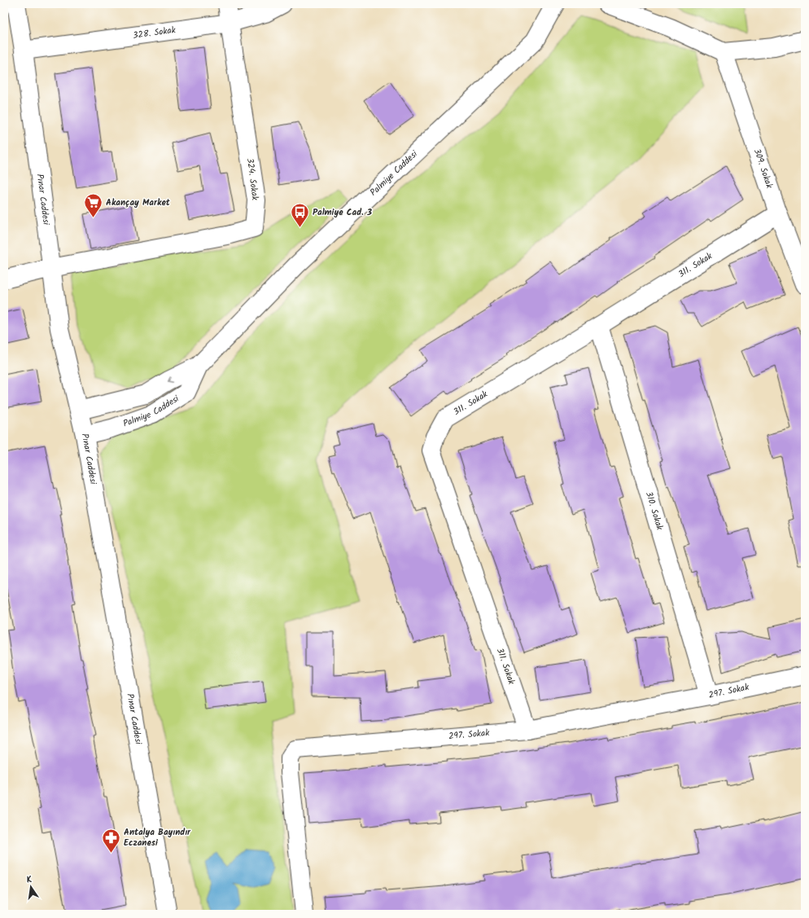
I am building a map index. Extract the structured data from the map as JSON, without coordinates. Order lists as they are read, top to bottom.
{
  "streets": {
    "street": [
      "328. Sokak",
      "309. Sokak",
      "Palmiye Caddesi",
      "324. Sokak",
      "Pınar Caddesi",
      "311. Sokak",
      "310. Sokak",
      "297. Sokak"
    ]
  },
  "crossings": [
    ["328. Sokak", "324. Sokak"],
    ["328. Sokak", "Pınar Caddesi"],
    ["309. Sokak", "311. Sokak"],
    ["Palmiye Caddesi", "Pınar Caddesi"],
    ["324. Sokak", "Pınar Caddesi"],
    ["311. Sokak", "310. Sokak"],
    ["311. Sokak", "297. Sokak"],
    ["310. Sokak", "297. Sokak"]
  ],
  "places": {
    "supermarket": ["Akançay Market"],
    "bus stop": ["Palmiye Cad. 3"],
    "pharmacy": ["Antalya Bayındır Eczanesi"]
  },
  "north": "top"
}
